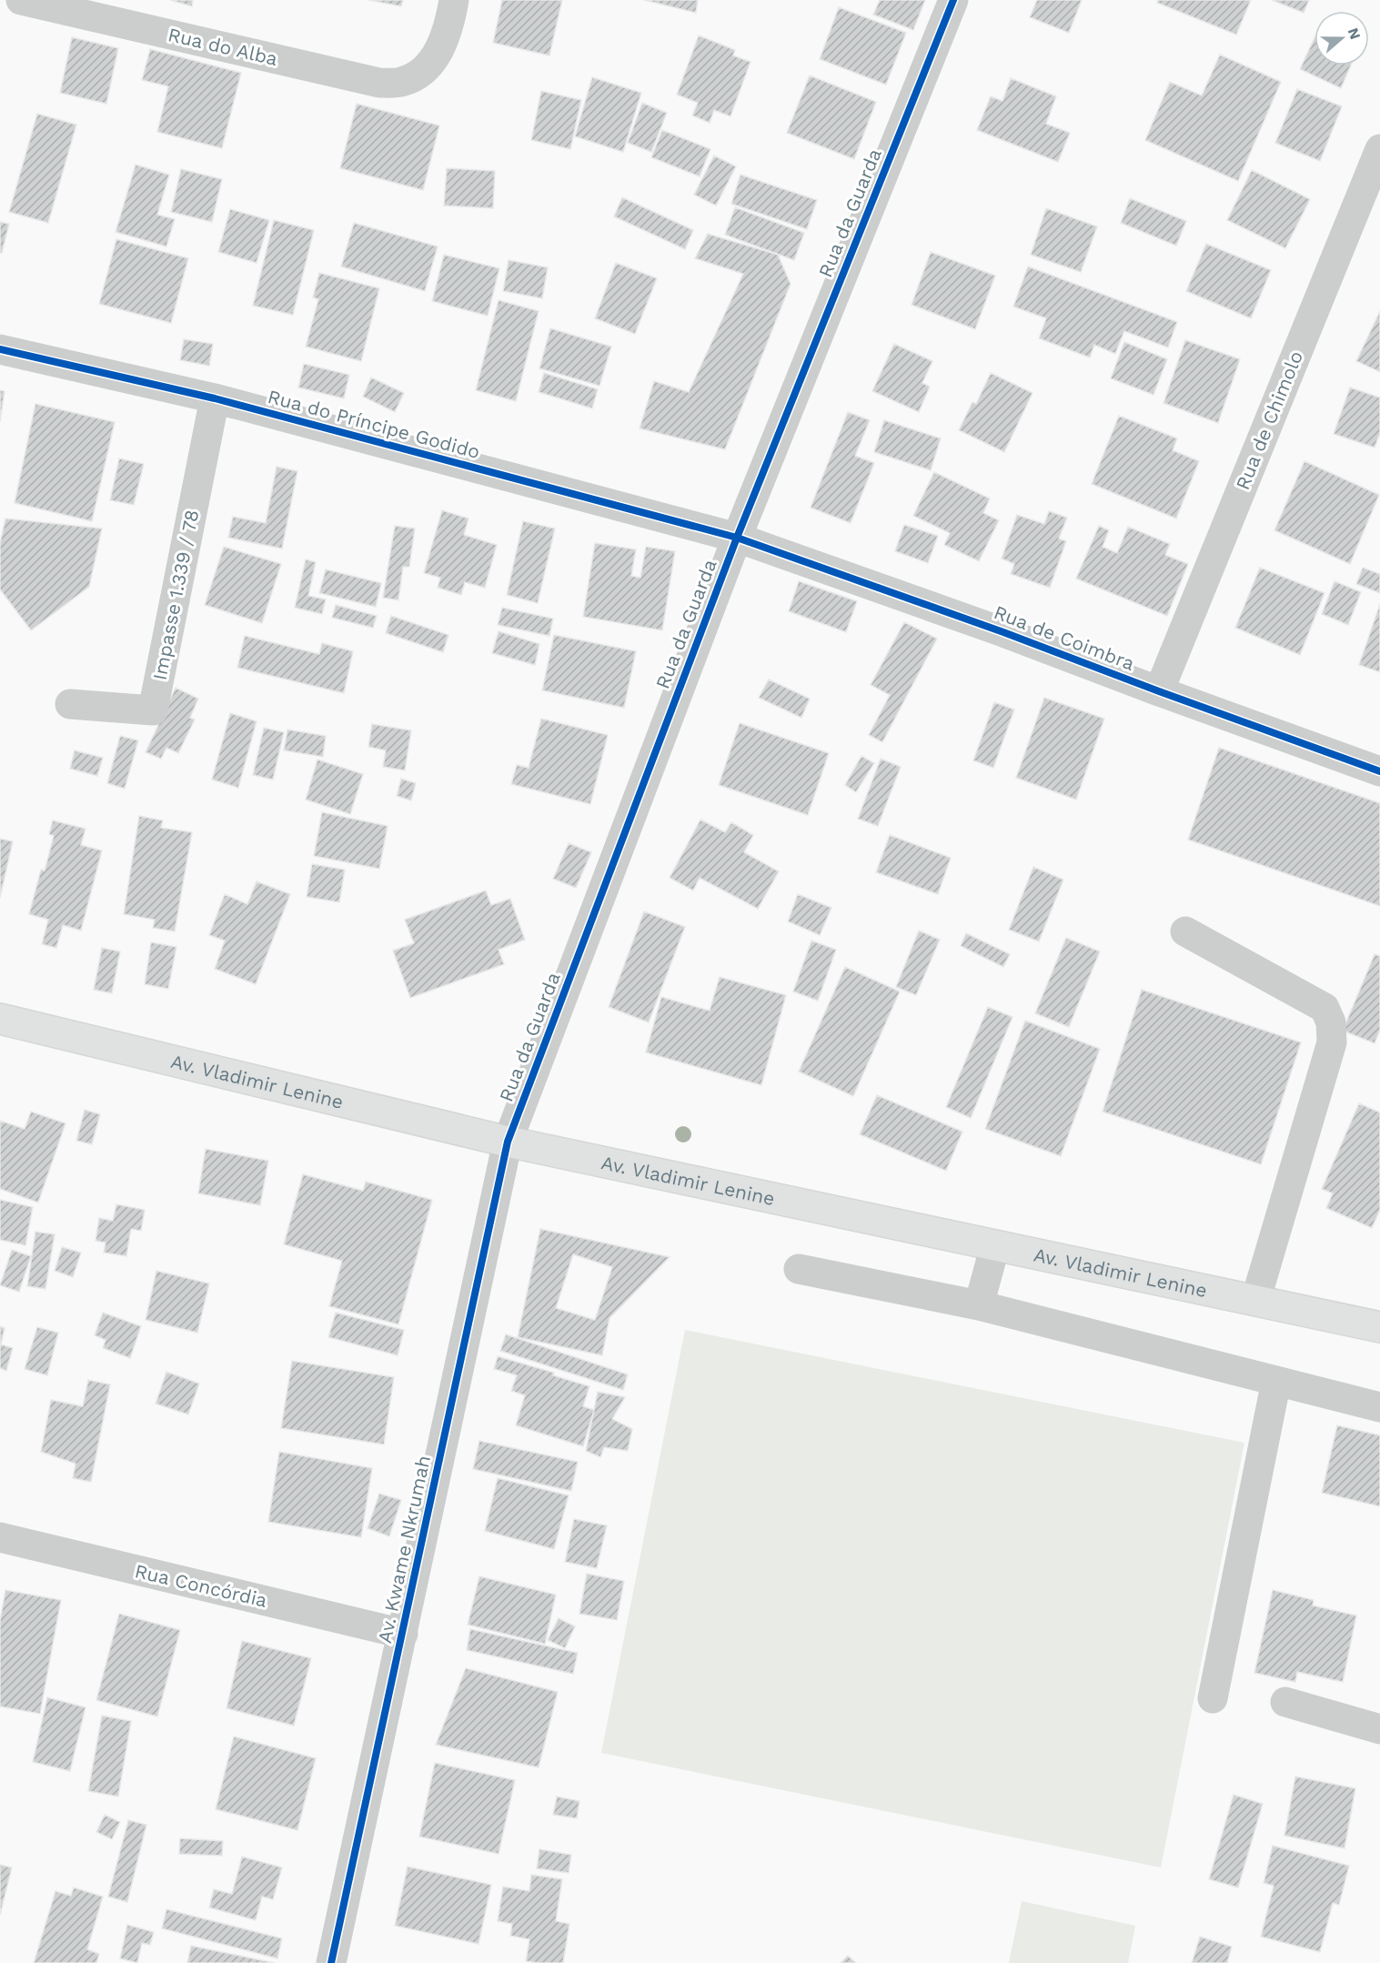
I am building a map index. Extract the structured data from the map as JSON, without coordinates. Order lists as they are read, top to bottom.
{
  "streets": {
    "main road": ["Av. Vladimir Lenine"],
    "street": [
      "Rua do Alba",
      "Rua da Guarda",
      "Rua de Chimolo",
      "Rua do Príncipe Godido",
      "Impasse 1.339 / 78",
      "Rua de Coimbra",
      "Av. Kwame Nkrumah",
      "Rua Concórdia"
    ]
  },
  "crossings": [
    ["Rua da Guarda", "Rua do Príncipe Godido"],
    ["Rua da Guarda", "Rua de Coimbra"],
    ["Rua da Guarda", "Av. Vladimir Lenine"],
    ["Rua da Guarda", "Av. Kwame Nkrumah"],
    ["Rua de Chimolo", "Rua de Coimbra"],
    ["Rua do Príncipe Godido", "Impasse 1.339 / 78"],
    ["Rua do Príncipe Godido", "Rua de Coimbra"],
    ["Av. Vladimir Lenine", "Av. Kwame Nkrumah"],
    ["Av. Kwame Nkrumah", "Rua Concórdia"]
  ],
  "north": "right"
}
